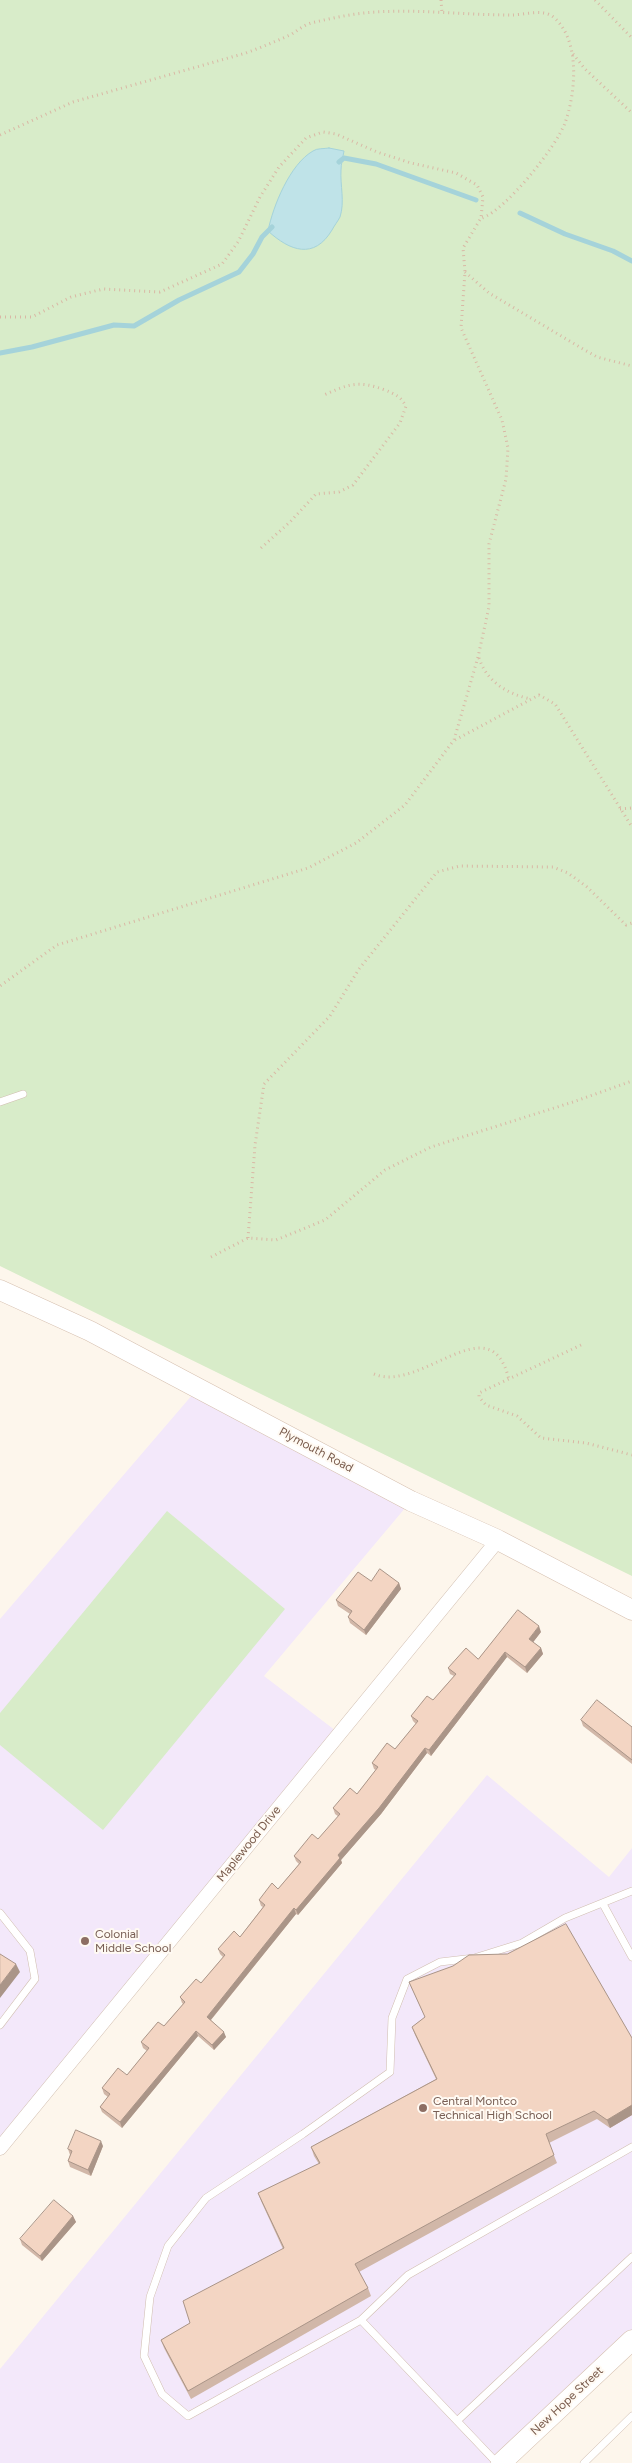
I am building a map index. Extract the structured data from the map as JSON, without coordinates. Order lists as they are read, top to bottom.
{
  "streets": {
    "street": ["Plymouth Road", "Maplewood Drive", "New Hope Street"]
  },
  "crossings": [
    ["Plymouth Road", "Maplewood Drive"]
  ],
  "places": ["Colonial Middle School", "Central Montco Technical High School"]
}
